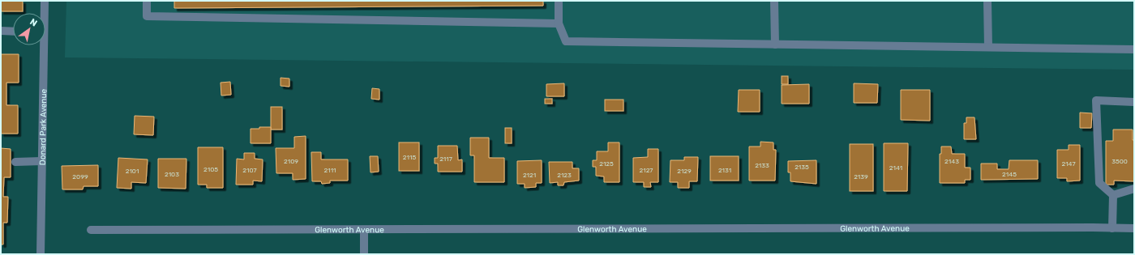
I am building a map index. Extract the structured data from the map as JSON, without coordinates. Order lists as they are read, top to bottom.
{
  "streets": {
    "street": ["Donard Park Avenue", "Glenworth Avenue"]
  },
  "house_numbers": [
    "2115",
    "2117",
    "2109",
    "2143",
    "3500",
    "2125",
    "2147",
    "2133",
    "2135",
    "2141",
    "2105",
    "2107",
    "2111",
    "2127",
    "2131",
    "2101",
    "2129",
    "2103",
    "2145",
    "2121",
    "2123",
    "2099",
    "2139"
  ],
  "north": "top right"
}
